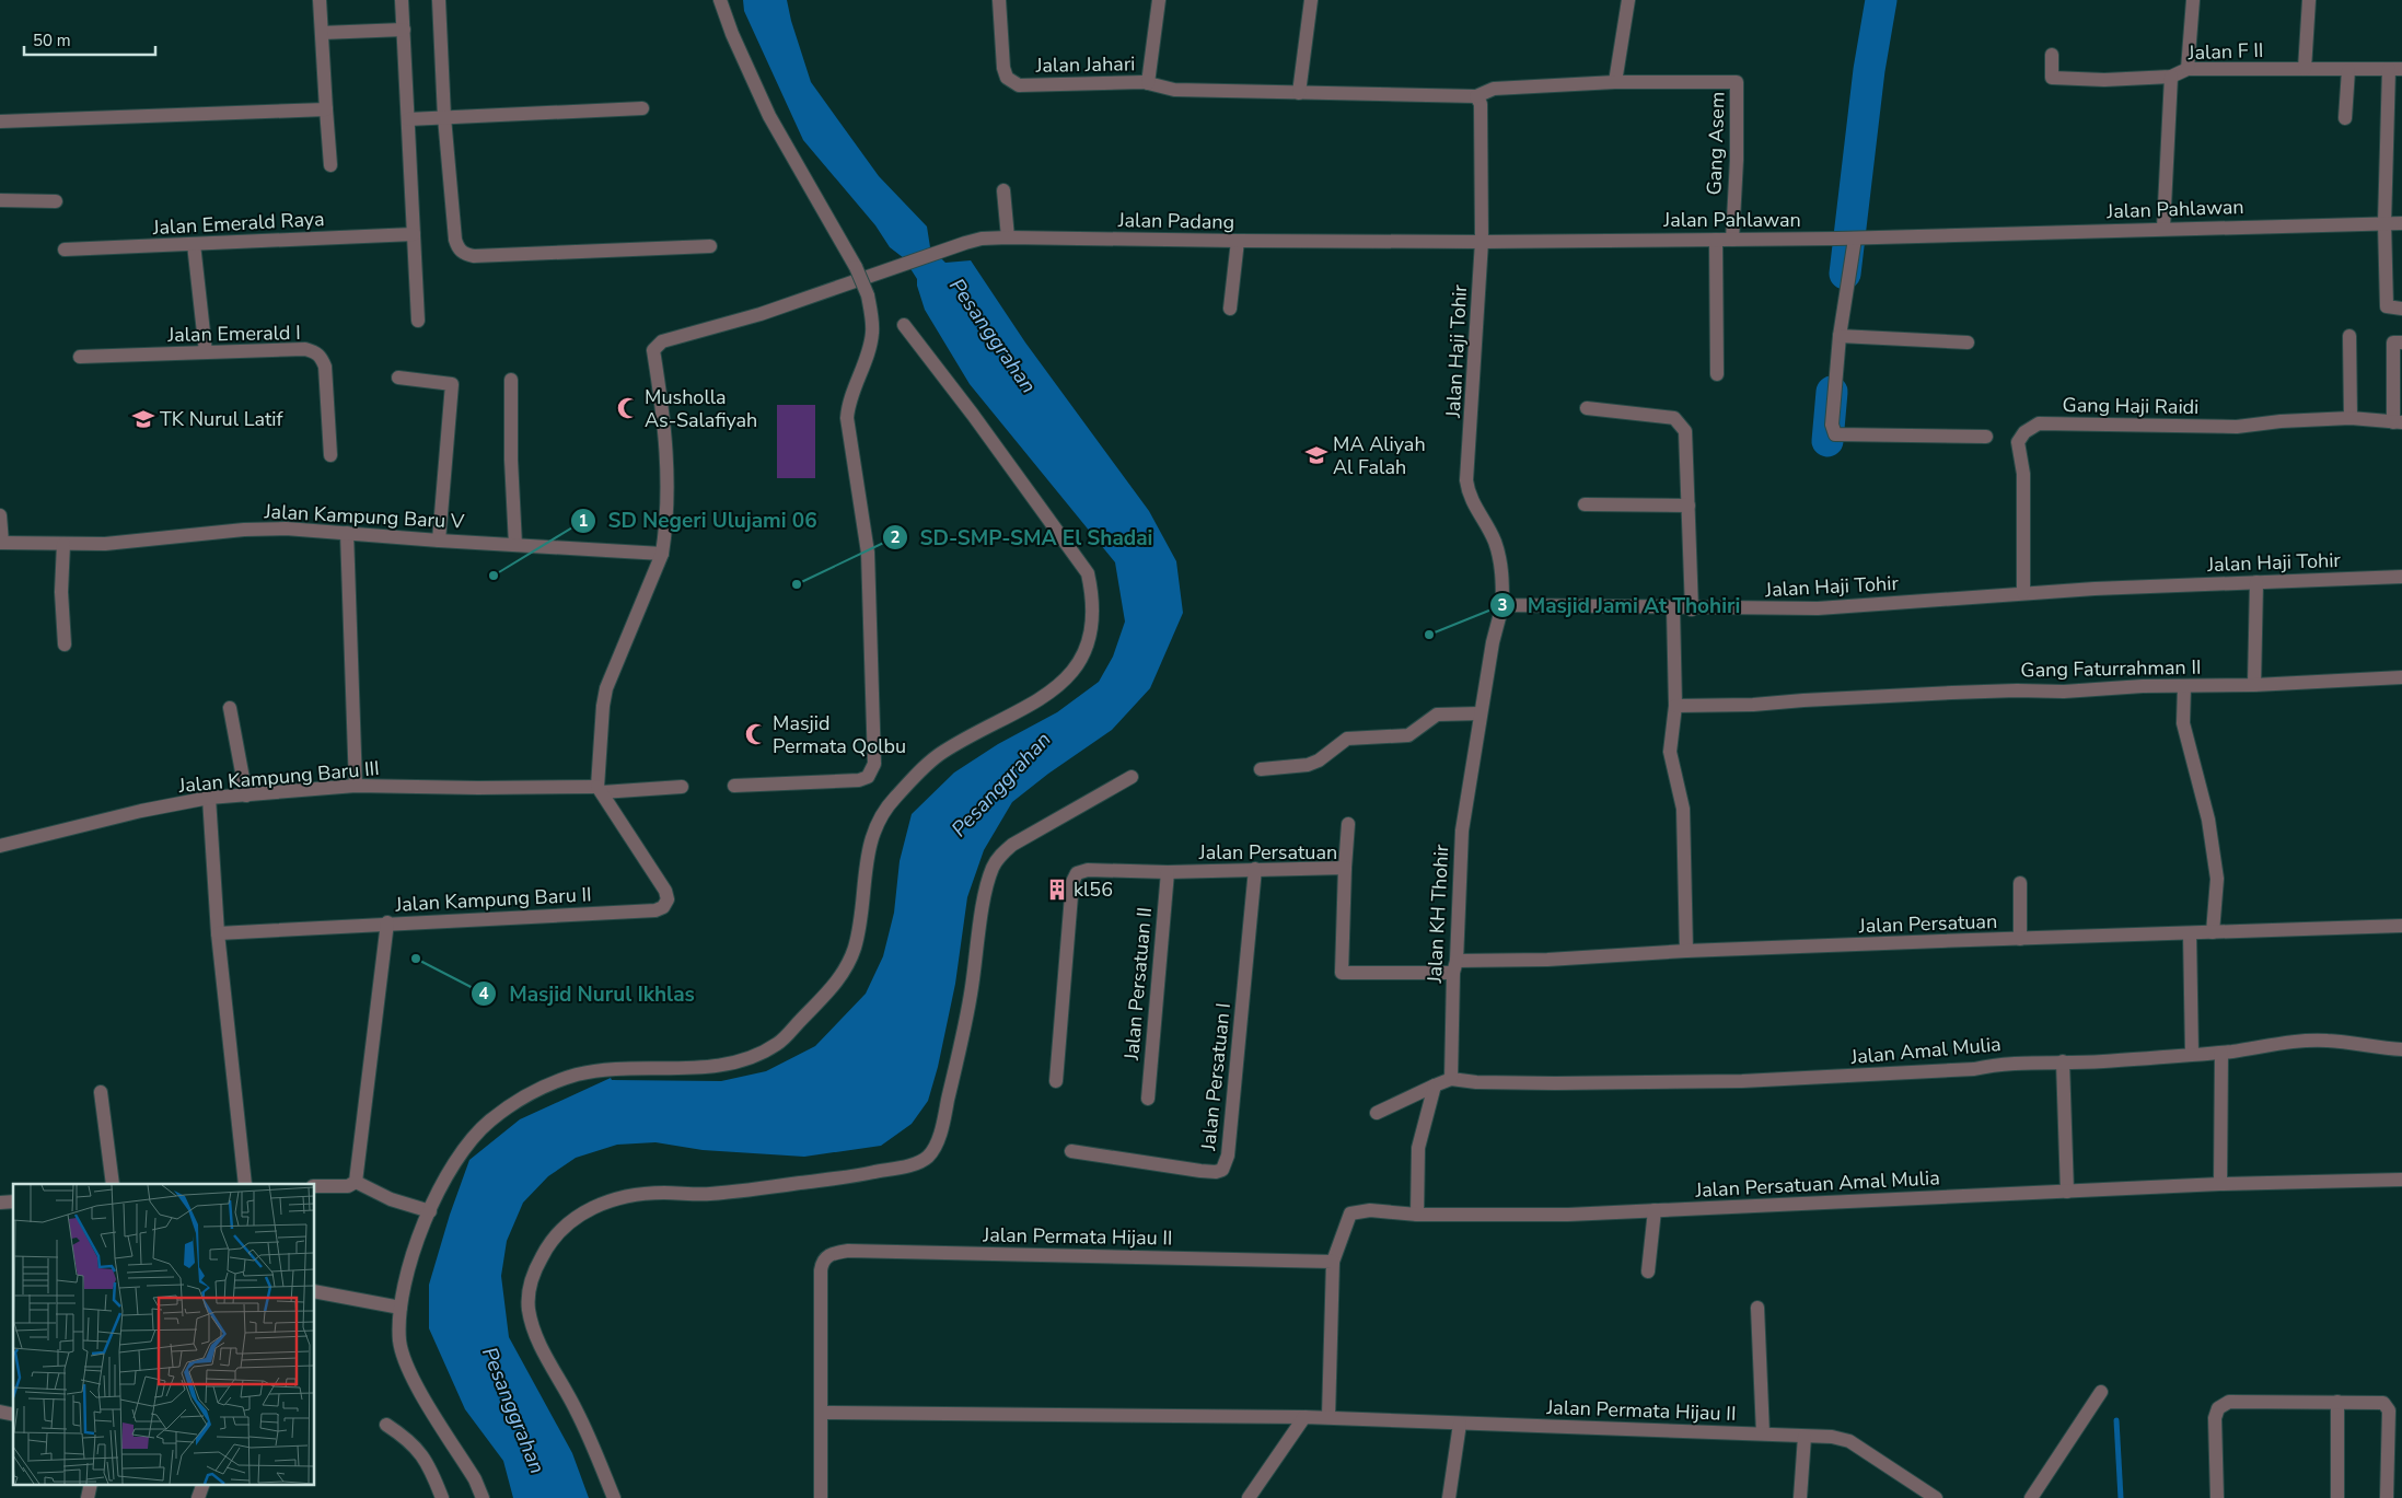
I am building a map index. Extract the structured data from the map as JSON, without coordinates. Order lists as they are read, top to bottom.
{
  "streets": {
    "street": [
      "Jalan F II",
      "Jalan Jahari",
      "Gang Asem",
      "Jalan Pahlawan",
      "Jalan Padang",
      "Jalan Emerald Raya",
      "Jalan Emerald I",
      "Jalan Haji Tohir",
      "Gang Haji Raidi",
      "Jalan Kampung Baru V",
      "Gang Faturrahman II",
      "Jalan Kampung Baru III",
      "Jalan Persatuan",
      "Jalan Kampung Baru II",
      "Jalan KH Thohir",
      "Jalan Persatuan II",
      "Jalan Amal Mulia",
      "Jalan Persatuan I",
      "Jalan Persatuan Amal Mulia",
      "Jalan Permata Hijau II"
    ]
  },
  "crossings": [
    ["Jalan F II", "Jalan Pahlawan"],
    ["Gang Asem", "Jalan Pahlawan"],
    ["Jalan Pahlawan", "Jalan Padang"],
    ["Jalan Pahlawan", "Jalan Haji Tohir"],
    ["Jalan Padang", "Jalan Haji Tohir"],
    ["Jalan Padang", "Jalan Kampung Baru V"],
    ["Jalan Haji Tohir", "Gang Haji Raidi"],
    ["Jalan Haji Tohir", "Jalan KH Thohir"],
    ["Jalan Kampung Baru III", "Jalan Kampung Baru II"],
    ["Jalan Persatuan", "Jalan KH Thohir"],
    ["Jalan Persatuan", "Jalan Persatuan II"],
    ["Jalan Persatuan", "Jalan Persatuan I"],
    ["Jalan KH Thohir", "Jalan Amal Mulia"],
    ["Jalan Persatuan Amal Mulia", "Jalan Permata Hijau II"]
  ],
  "water": ["Pesanggrahan"],
  "places": {
    "mosque": ["Musholla As-Salafiyah", "Masjid Permata Qolbu"],
    "school or university": ["TK Nurul Latif", "MA Aliyah Al Falah"],
    "other": [
      "SD Negeri Ulujami 06",
      "SD-SMP-SMA El Shadai",
      "Masjid Jami At Thohiri",
      "Masjid Nurul Ikhlas"
    ],
    "building": ["kl56"]
  },
  "scale_bar": "50 m"
}
